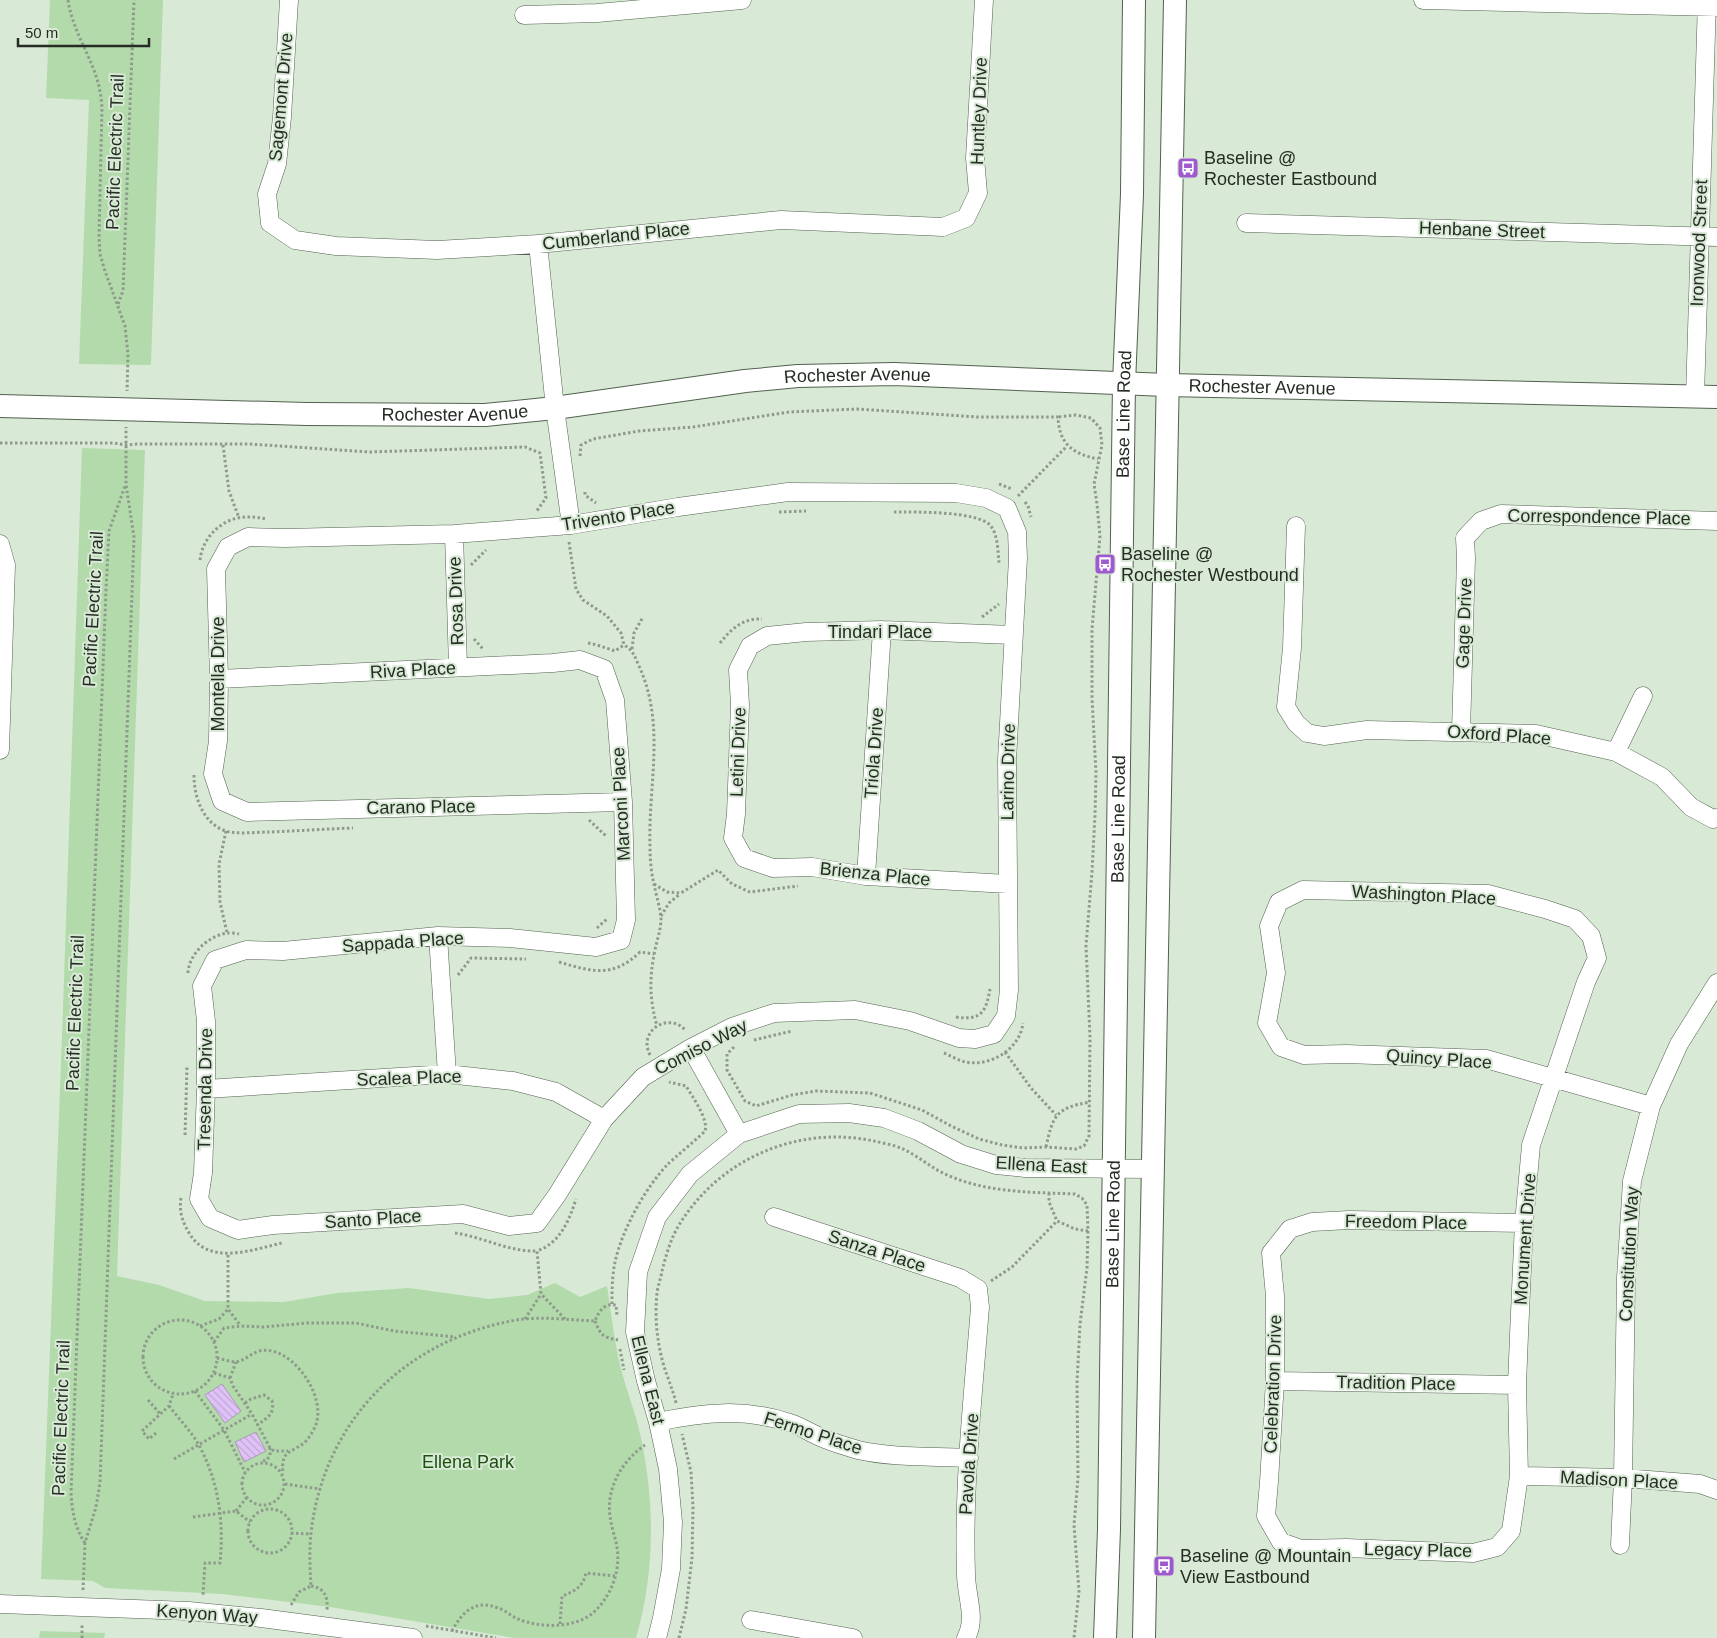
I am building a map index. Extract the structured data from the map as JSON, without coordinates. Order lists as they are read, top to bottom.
{
  "streets": {
    "main road": ["Rochester Avenue", "Base Line Road"],
    "street": [
      "Sagemont Drive",
      "Huntley Drive",
      "Henbane Street",
      "Cumberland Place",
      "Ironwood Street",
      "Trivento Place",
      "Correspondence Place",
      "Rosa Drive",
      "Gage Drive",
      "Tindari Place",
      "Riva Place",
      "Montella Drive",
      "Oxford Place",
      "Letini Drive",
      "Triola Drive",
      "Larino Drive",
      "Marconi Place",
      "Carano Place",
      "Brienza Place",
      "Washington Place",
      "Sappada Place",
      "Comiso Way",
      "Quincy Place",
      "Scalea Place",
      "Tresenda Drive",
      "Ellena East",
      "Santo Place",
      "Freedom Place",
      "Monument Drive",
      "Sanza Place",
      "Constitution Way",
      "Tradition Place",
      "Celebration Drive",
      "Fermo Place",
      "Pavola Drive",
      "Madison Place",
      "Legacy Place",
      "Kenyon Way"
    ],
    "path": ["Pacific Electric Trail"]
  },
  "crossings": [
    ["Sagemont Drive", "Cumberland Place"],
    ["Huntley Drive", "Cumberland Place"],
    ["Henbane Street", "Ironwood Street"],
    ["Ironwood Street", "Rochester Avenue"],
    ["Rochester Avenue", "Base Line Road"],
    ["Base Line Road", "Ellena East"],
    ["Trivento Place", "Rosa Drive"],
    ["Trivento Place", "Montella Drive"],
    ["Trivento Place", "Larino Drive"],
    ["Correspondence Place", "Gage Drive"],
    ["Rosa Drive", "Riva Place"],
    ["Gage Drive", "Oxford Place"],
    ["Tindari Place", "Letini Drive"],
    ["Tindari Place", "Triola Drive"],
    ["Tindari Place", "Larino Drive"],
    ["Riva Place", "Montella Drive"],
    ["Riva Place", "Marconi Place"],
    ["Montella Drive", "Carano Place"],
    ["Letini Drive", "Brienza Place"],
    ["Triola Drive", "Brienza Place"],
    ["Larino Drive", "Brienza Place"],
    ["Larino Drive", "Comiso Way"],
    ["Marconi Place", "Carano Place"],
    ["Marconi Place", "Sappada Place"],
    ["Washington Place", "Quincy Place"],
    ["Washington Place", "Monument Drive"],
    ["Sappada Place", "Tresenda Drive"],
    ["Comiso Way", "Scalea Place"],
    ["Comiso Way", "Santo Place"],
    ["Quincy Place", "Monument Drive"],
    ["Quincy Place", "Constitution Way"],
    ["Scalea Place", "Tresenda Drive"],
    ["Tresenda Drive", "Santo Place"],
    ["Ellena East", "Fermo Place"],
    ["Freedom Place", "Monument Drive"],
    ["Freedom Place", "Celebration Drive"],
    ["Monument Drive", "Tradition Place"],
    ["Monument Drive", "Madison Place"],
    ["Monument Drive", "Legacy Place"],
    ["Sanza Place", "Pavola Drive"],
    ["Constitution Way", "Madison Place"],
    ["Tradition Place", "Celebration Drive"],
    ["Celebration Drive", "Legacy Place"],
    ["Fermo Place", "Pavola Drive"]
  ],
  "parks": ["Ellena Park"],
  "places": {
    "bus stop": ["Baseline @ Rochester Eastbound", "Baseline @ Rochester Westbound", "Baseline @ Mountain View Eastbound"]
  },
  "scale_bar": "50 m"
}
